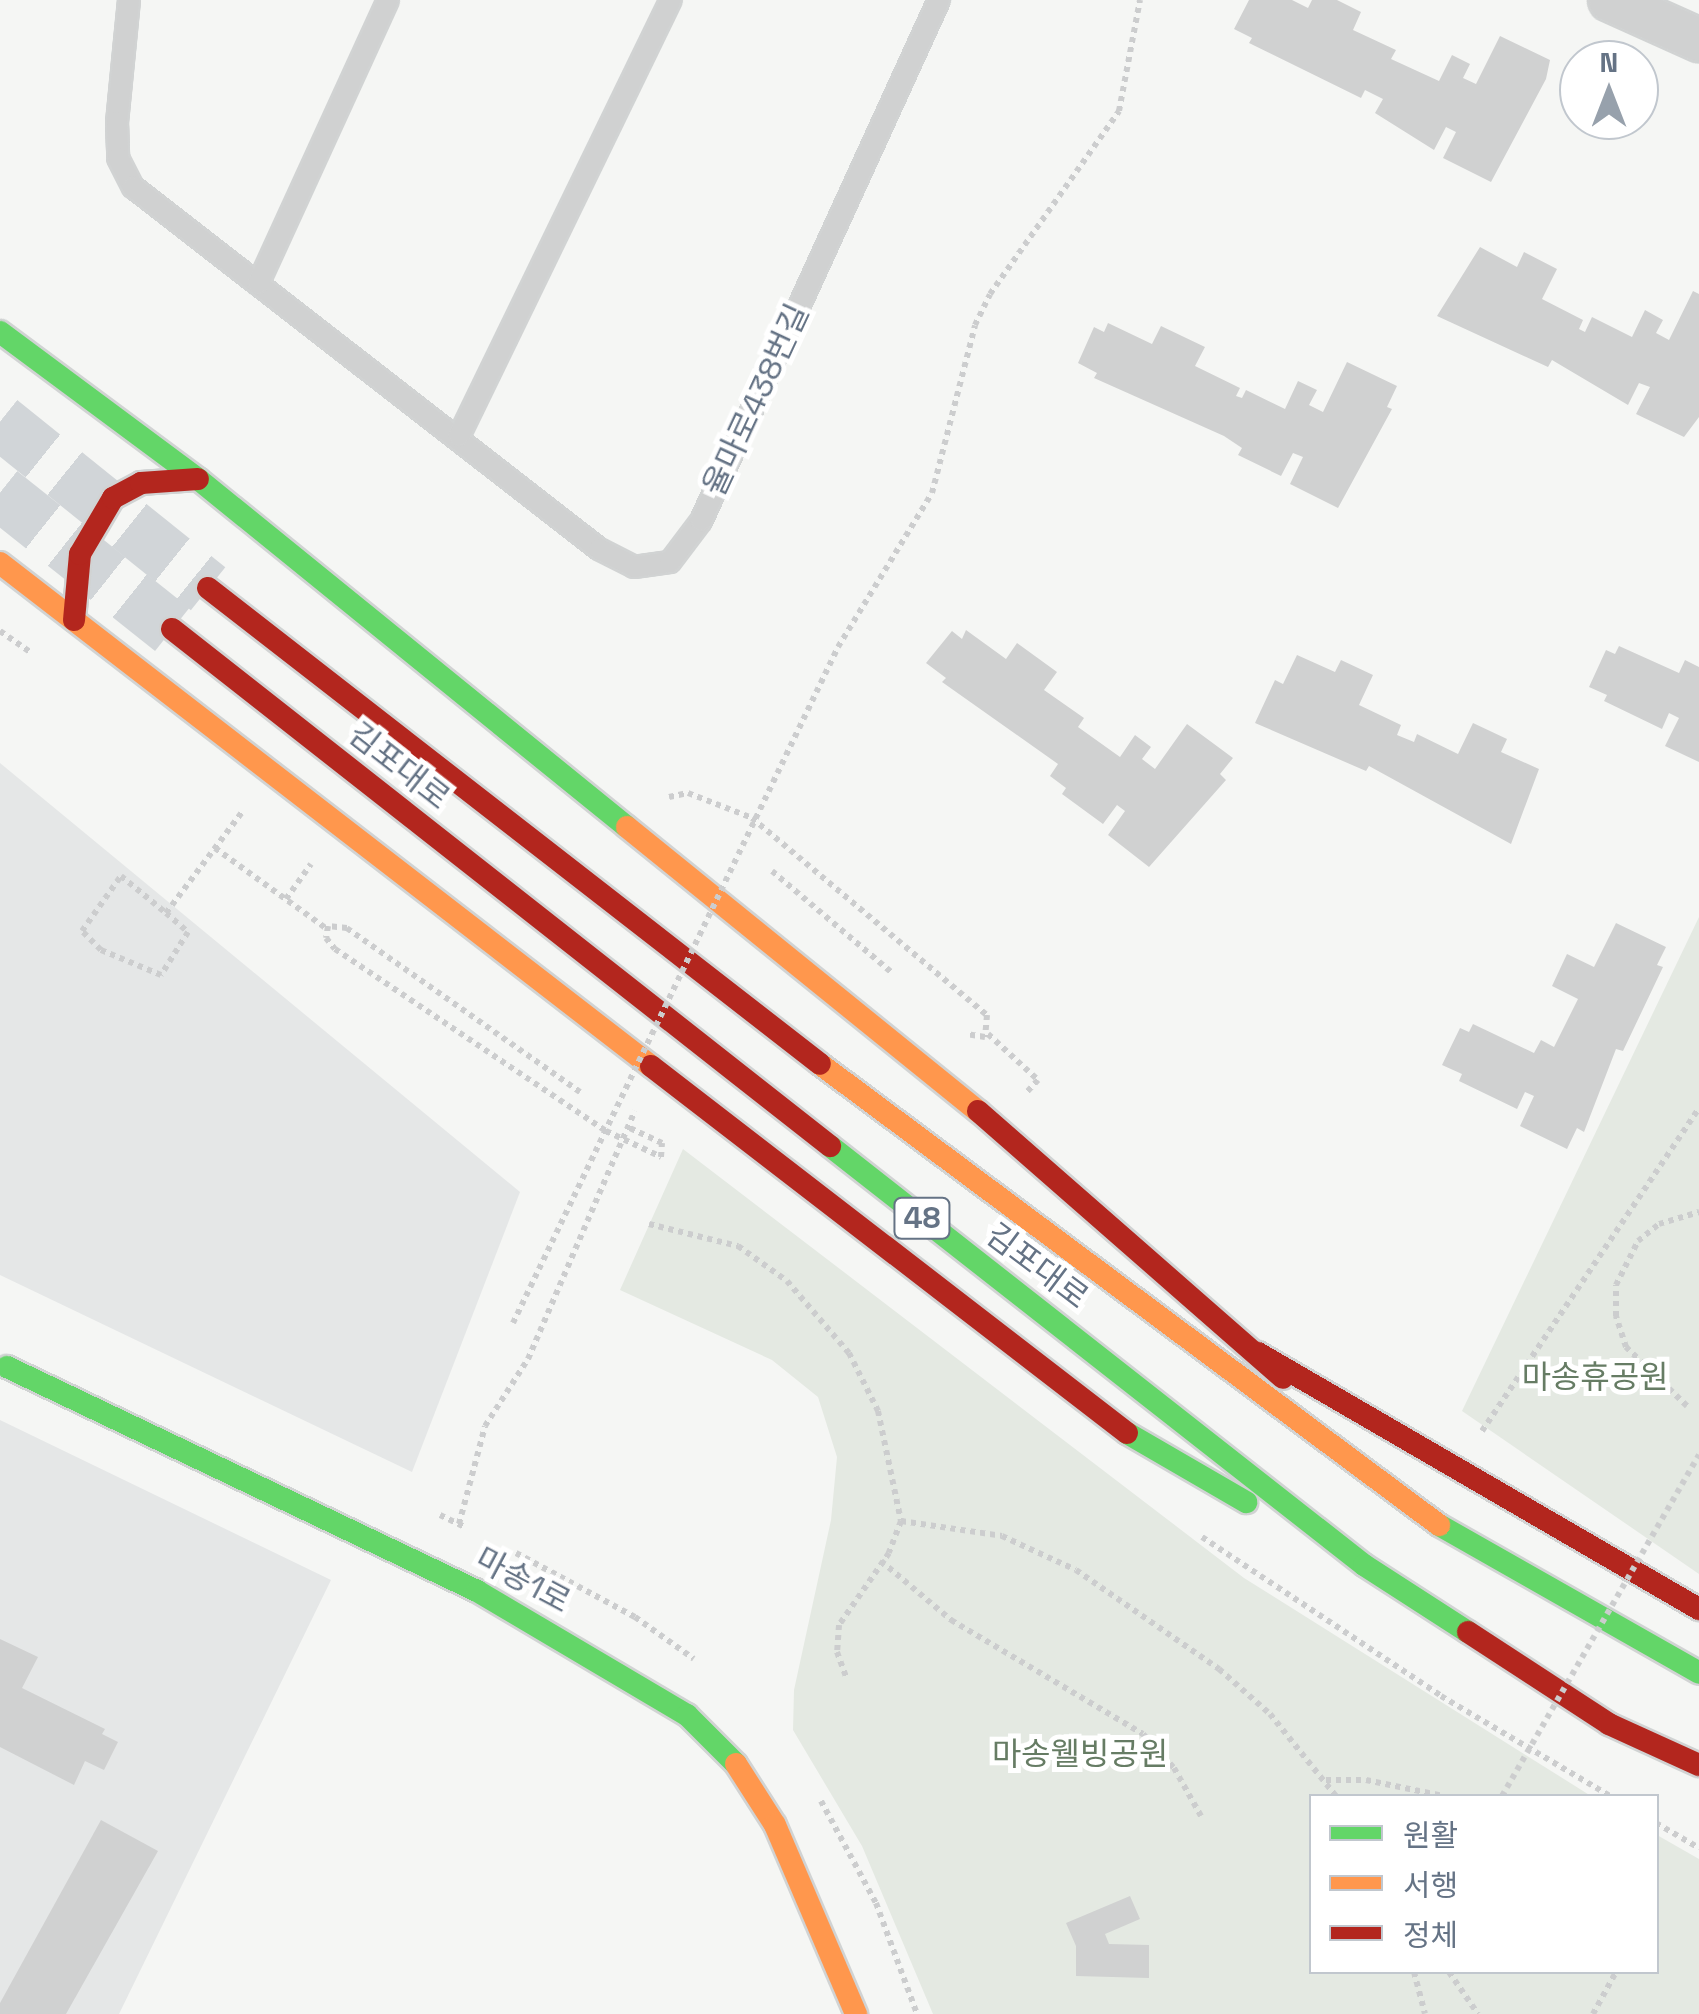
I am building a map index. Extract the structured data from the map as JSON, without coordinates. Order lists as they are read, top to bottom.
{
  "streets": {
    "main road": ["김포대로", "48", "마송1로"],
    "lane": ["율마로438번길"]
  },
  "parks": ["마송휴공원", "마송웰빙공원"],
  "legend": ["원활", "서행", "정체"],
  "north": "top"
}
